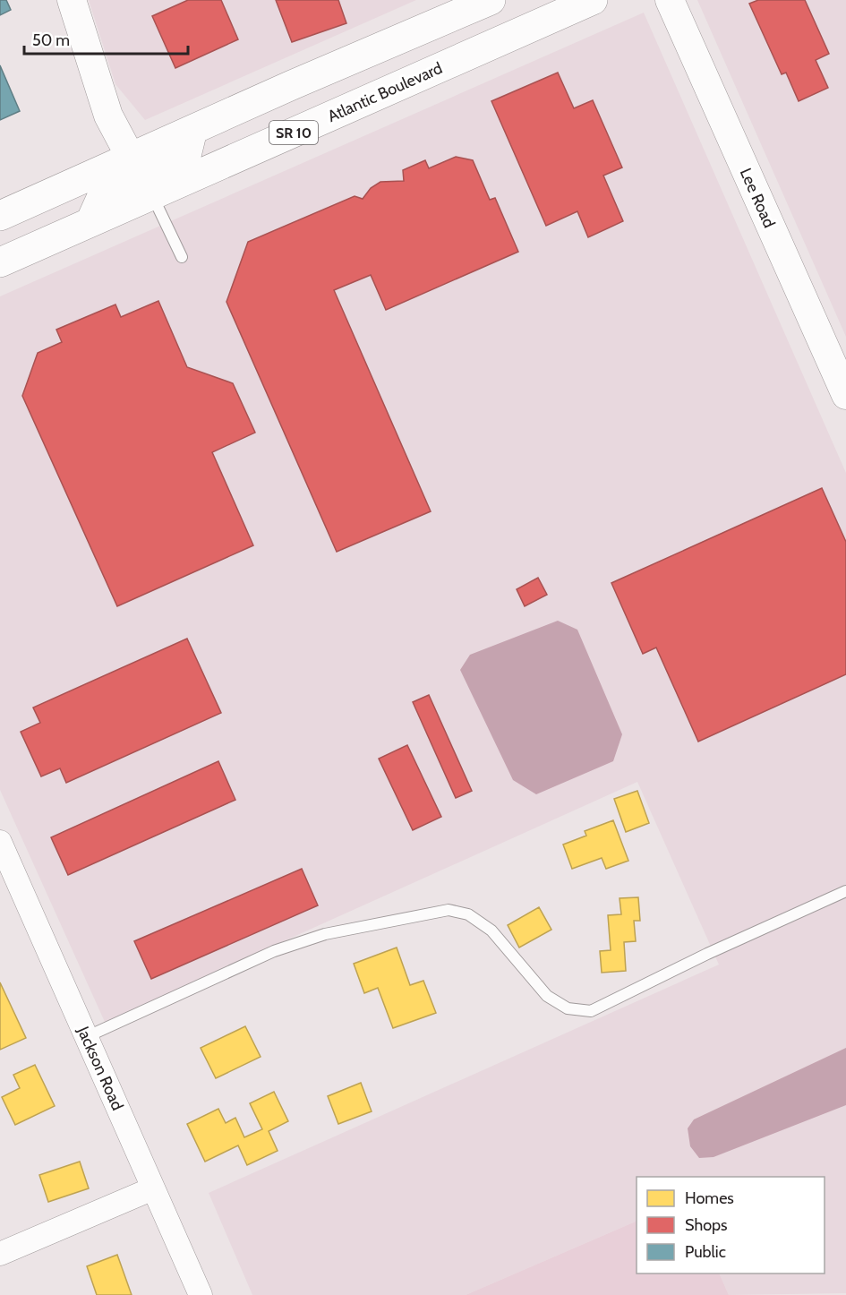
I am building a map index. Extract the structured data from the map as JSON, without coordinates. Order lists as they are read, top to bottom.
{
  "streets": {
    "highway": ["Atlantic Boulevard", "SR 10"],
    "street": ["Lee Road", "Jackson Road"]
  },
  "legend": ["Homes", "Shops", "Public"],
  "scale_bar": "50 m"
}
